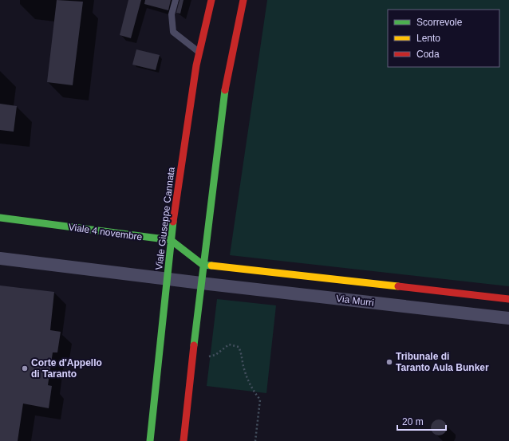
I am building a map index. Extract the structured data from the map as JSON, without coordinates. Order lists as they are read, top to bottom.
{
  "streets": {
    "street": ["Viale Giuseppe Cannata", "Viale 4 novembre", "Via Murri"]
  },
  "crossings": [
    ["Viale Giuseppe Cannata", "Viale 4 novembre"]
  ],
  "places": ["Tribunale di Taranto Aula Bunker", "Corte d'Appello di Taranto"],
  "legend": ["Scorrevole", "Lento", "Coda"],
  "scale_bar": "20 m"
}
